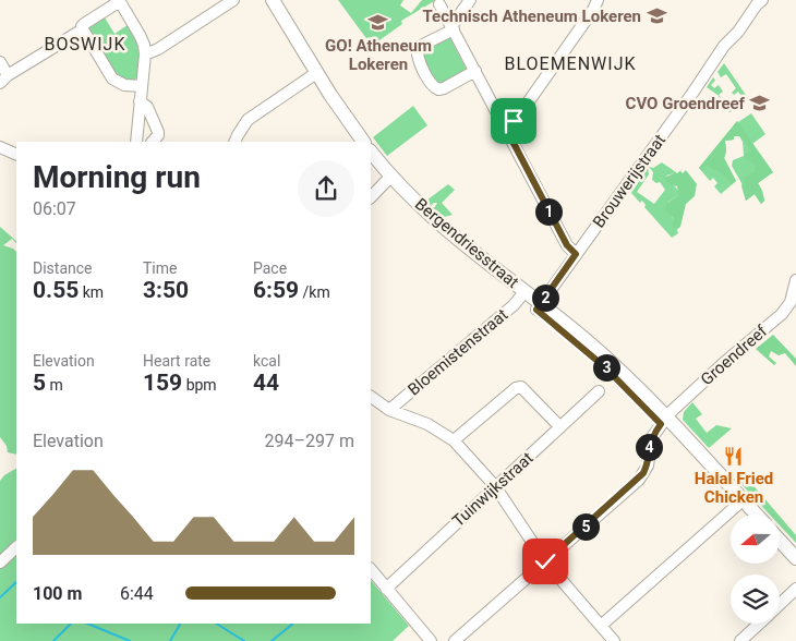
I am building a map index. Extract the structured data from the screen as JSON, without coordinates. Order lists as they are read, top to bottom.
{
  "streets": {
    "main road": ["Bergendriesstraat"],
    "street": [
      "Brouwerijstraat",
      "Bloemistenstraat",
      "Groendreef",
      "Tuinwijkstraat"
    ]
  },
  "crossings": [
    ["Brouwerijstraat", "Bergendriesstraat"],
    ["Bergendriesstraat", "Bloemistenstraat"],
    ["Bergendriesstraat", "Groendreef"]
  ],
  "districts": ["BOSWIJK", "BLOEMENWIJK"],
  "places": {
    "school or university": ["Technisch Atheneum Lokeren", "GO! Atheneum Lokeren", "CVO Groendreef"],
    "restaurant": ["Halal Fried Chicken"]
  },
  "north": "left",
  "page": {
    "heading": ["Morning run", "06:07"],
    "pins": [
      "1",
      "2",
      "3",
      "4",
      "5"
    ],
    "stats": [
      ["Distance", "0.55 km"],
      ["Time", "3:50"],
      ["Pace", "6:59 /km"],
      ["Elevation", "5 m"],
      ["Heart rate", "159 bpm"],
      ["kcal", "44"]
    ],
    "chart": ["Elevation", "294–297 m"],
    "list": [
      {
        "name": "100 m",
        "note": "6:44"
      }
    ]
  }
}
